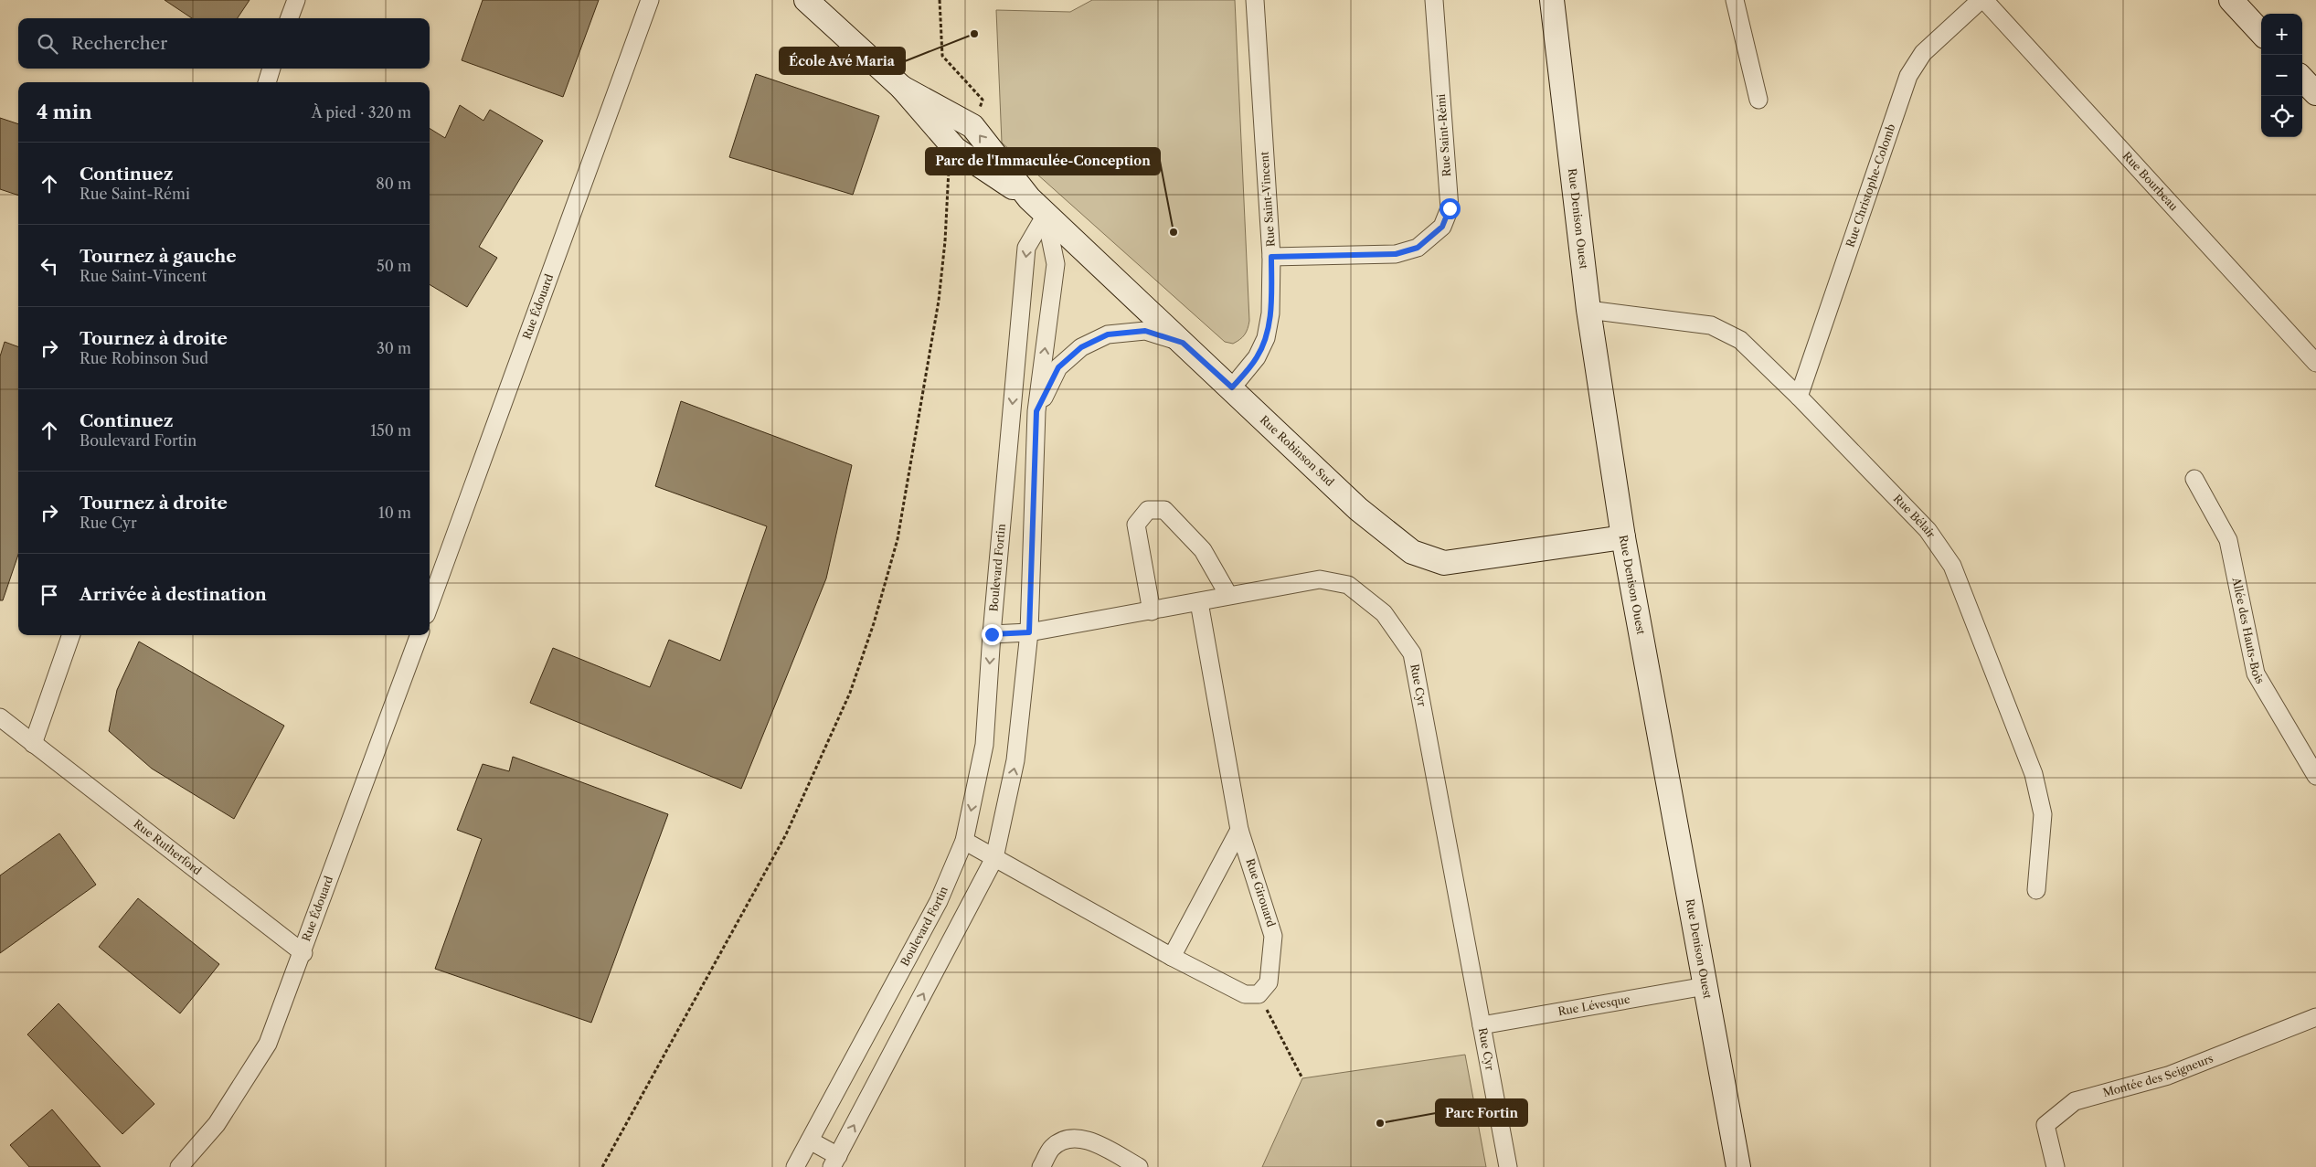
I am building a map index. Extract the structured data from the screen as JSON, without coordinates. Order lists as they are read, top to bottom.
{
  "streets": {
    "street": [
      "Rue Saint-Rémi",
      "Rue Bourbeau",
      "Rue Christophe-Colomb",
      "Rue Saint-Vincent",
      "Rue Denison Ouest",
      "Rue Édouard",
      "Rue Robinson Sud",
      "Rue Bélair",
      "Boulevard Fortin",
      "Allée des Hauts-Bois",
      "Rue Cyr",
      "Rue Rutherford",
      "Rue Girouard",
      "Rue Lévesque",
      "Montée des Seigneurs"
    ]
  },
  "crossings": [
    ["Rue Saint-Rémi", "Rue Saint-Vincent"],
    ["Rue Christophe-Colomb", "Rue Bélair"],
    ["Rue Saint-Vincent", "Rue Robinson Sud"],
    ["Rue Denison Ouest", "Rue Robinson Sud"],
    ["Rue Denison Ouest", "Rue Bélair"],
    ["Rue Denison Ouest", "Rue Lévesque"],
    ["Rue Édouard", "Rue Rutherford"],
    ["Rue Robinson Sud", "Boulevard Fortin"],
    ["Boulevard Fortin", "Rue Cyr"],
    ["Rue Cyr", "Rue Girouard"],
    ["Rue Cyr", "Rue Lévesque"]
  ],
  "places": ["École Avé Maria", "Parc de l'Immaculée-Conception", "Parc Fortin"],
  "page": {
    "map_buttons": ["+", "−"],
    "search": "Rechercher",
    "heading": ["4 min", "À pied · 320 m"],
    "list": [
      ["Continuez", "Rue Saint-Rémi", "80 m"],
      ["Tournez à gauche", "Rue Saint-Vincent", "50 m"],
      ["Tournez à droite", "Rue Robinson Sud", "30 m"],
      ["Continuez", "Boulevard Fortin", "150 m"],
      ["Tournez à droite", "Rue Cyr", "10 m"],
      "Arrivée à destination"
    ]
  }
}
